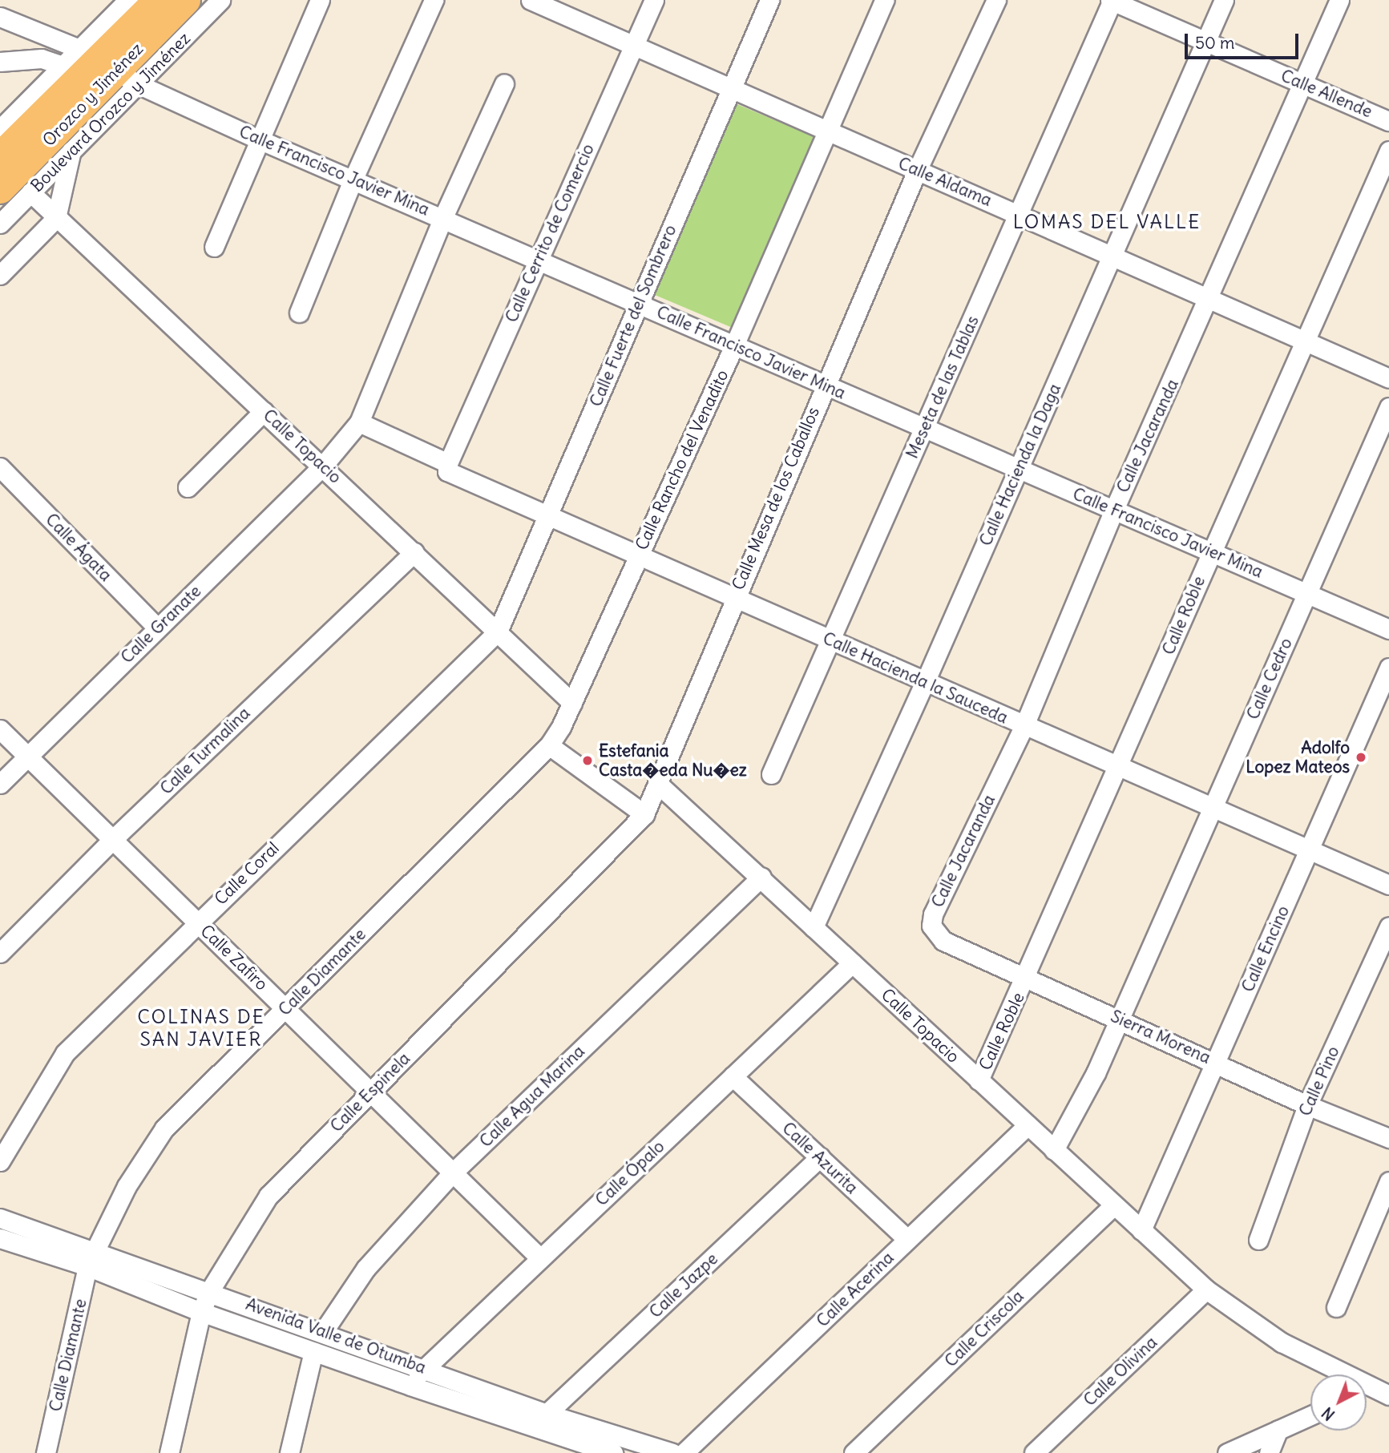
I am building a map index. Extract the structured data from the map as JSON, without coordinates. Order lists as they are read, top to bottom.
{
  "streets": {
    "highway": ["Orozco y Jiménez"],
    "street": [
      "Calle Allende",
      "Boulevard Orozco y Jiménez",
      "Calle Francisco Javier Mina",
      "Calle Aldama",
      "Calle Cerrito de Comercio",
      "Calle Fuerte del Sombrero",
      "Meseta de las Tablas",
      "Calle Jacaranda",
      "Calle Topacio",
      "Calle Rancho del Venadito",
      "Calle Hacienda la Daga",
      "Calle Mesa de los Caballos",
      "Calle Ágata",
      "Calle Roble",
      "Calle Granate",
      "Calle Hacienda la Sauceda",
      "Calle Cedro",
      "Calle Turmalina",
      "Calle Coral",
      "Calle Encino",
      "Calle Zafiro",
      "Calle Diamante",
      "Sierra Morena",
      "Calle Pino",
      "Calle Espinela",
      "Calle Agua Marina",
      "Calle Azurita",
      "Calle Ópalo",
      "Calle Jazpe",
      "Calle Acerina",
      "Calle Criscola",
      "Avenida Valle de Otumba",
      "Calle Olivina"
    ]
  },
  "crossings": [
    ["Calle Allende", "Meseta de las Tablas"],
    ["Calle Allende", "Calle Jacaranda"],
    ["Calle Allende", "Calle Hacienda la Daga"],
    ["Orozco y Jiménez", "Boulevard Orozco y Jiménez"],
    ["Orozco y Jiménez", "Calle Francisco Javier Mina"],
    ["Boulevard Orozco y Jiménez", "Calle Francisco Javier Mina"],
    ["Boulevard Orozco y Jiménez", "Calle Topacio"],
    ["Calle Francisco Javier Mina", "Calle Cerrito de Comercio"],
    ["Calle Francisco Javier Mina", "Calle Fuerte del Sombrero"],
    ["Calle Francisco Javier Mina", "Meseta de las Tablas"],
    ["Calle Francisco Javier Mina", "Calle Jacaranda"],
    ["Calle Francisco Javier Mina", "Calle Rancho del Venadito"],
    ["Calle Francisco Javier Mina", "Calle Hacienda la Daga"],
    ["Calle Francisco Javier Mina", "Calle Mesa de los Caballos"],
    ["Calle Francisco Javier Mina", "Calle Roble"],
    ["Calle Francisco Javier Mina", "Calle Granate"],
    ["Calle Francisco Javier Mina", "Calle Cedro"],
    ["Calle Aldama", "Calle Cerrito de Comercio"],
    ["Calle Aldama", "Calle Fuerte del Sombrero"],
    ["Calle Aldama", "Meseta de las Tablas"],
    ["Calle Aldama", "Calle Jacaranda"],
    ["Calle Aldama", "Calle Rancho del Venadito"],
    ["Calle Aldama", "Calle Hacienda la Daga"],
    ["Calle Aldama", "Calle Mesa de los Caballos"],
    ["Calle Aldama", "Calle Roble"],
    ["Calle Cerrito de Comercio", "Calle Hacienda la Sauceda"],
    ["Calle Fuerte del Sombrero", "Calle Topacio"],
    ["Calle Fuerte del Sombrero", "Calle Hacienda la Sauceda"],
    ["Calle Fuerte del Sombrero", "Calle Coral"],
    ["Meseta de las Tablas", "Calle Hacienda la Sauceda"],
    ["Calle Jacaranda", "Calle Hacienda la Sauceda"],
    ["Calle Jacaranda", "Sierra Morena"],
    ["Calle Topacio", "Calle Rancho del Venadito"],
    ["Calle Topacio", "Calle Hacienda la Daga"],
    ["Calle Topacio", "Calle Mesa de los Caballos"],
    ["Calle Topacio", "Calle Roble"],
    ["Calle Topacio", "Calle Granate"],
    ["Calle Topacio", "Calle Cedro"],
    ["Calle Topacio", "Calle Turmalina"],
    ["Calle Topacio", "Calle Coral"],
    ["Calle Topacio", "Calle Encino"],
    ["Calle Topacio", "Calle Diamante"],
    ["Calle Topacio", "Calle Espinela"],
    ["Calle Topacio", "Calle Agua Marina"],
    ["Calle Topacio", "Calle Ópalo"],
    ["Calle Topacio", "Calle Acerina"],
    ["Calle Topacio", "Calle Criscola"],
    ["Calle Topacio", "Calle Olivina"],
    ["Calle Rancho del Venadito", "Calle Hacienda la Sauceda"],
    ["Calle Rancho del Venadito", "Calle Diamante"],
    ["Calle Hacienda la Daga", "Calle Hacienda la Sauceda"],
    ["Calle Mesa de los Caballos", "Calle Hacienda la Sauceda"],
    ["Calle Mesa de los Caballos", "Calle Espinela"],
    ["Calle Ágata", "Calle Granate"],
    ["Calle Roble", "Calle Hacienda la Sauceda"],
    ["Calle Roble", "Sierra Morena"],
    ["Calle Granate", "Calle Hacienda la Sauceda"],
    ["Calle Granate", "Calle Zafiro"],
    ["Calle Hacienda la Sauceda", "Calle Cedro"],
    ["Calle Hacienda la Sauceda", "Calle Encino"],
    ["Calle Cedro", "Sierra Morena"],
    ["Calle Turmalina", "Calle Zafiro"],
    ["Calle Coral", "Calle Zafiro"],
    ["Calle Encino", "Sierra Morena"],
    ["Calle Zafiro", "Calle Diamante"],
    ["Calle Zafiro", "Calle Espinela"],
    ["Calle Zafiro", "Calle Agua Marina"],
    ["Calle Zafiro", "Calle Ópalo"],
    ["Calle Diamante", "Avenida Valle de Otumba"],
    ["Sierra Morena", "Calle Pino"],
    ["Calle Espinela", "Avenida Valle de Otumba"],
    ["Calle Agua Marina", "Avenida Valle de Otumba"],
    ["Calle Azurita", "Calle Ópalo"],
    ["Calle Azurita", "Calle Jazpe"],
    ["Calle Azurita", "Calle Acerina"],
    ["Calle Ópalo", "Avenida Valle de Otumba"],
    ["Calle Jazpe", "Avenida Valle de Otumba"]
  ],
  "districts": ["LOMAS DEL VALLE", "COLINAS DE SAN JAVIER"],
  "places": ["Adolfo Lopez Mateos", "Estefania Casta�eda Nu�ez"],
  "scale_bar": "50 m",
  "north": "bottom left"
}
